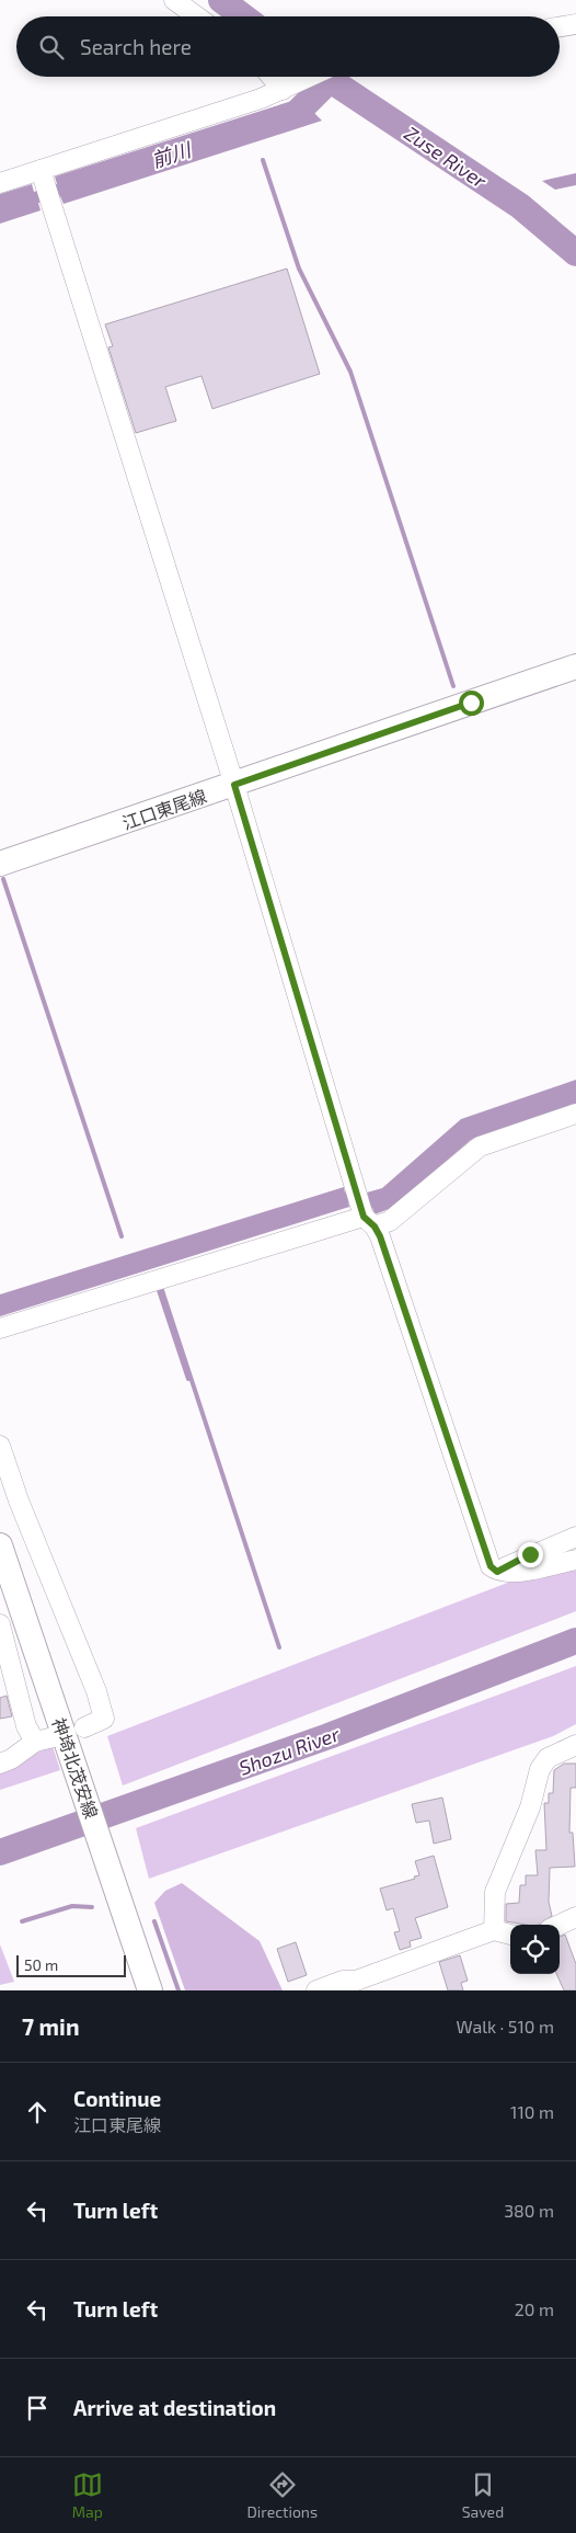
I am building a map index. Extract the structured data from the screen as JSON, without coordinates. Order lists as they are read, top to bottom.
{
  "streets": {
    "main road": ["江口東尾線", "神埼北茂安線"]
  },
  "water": ["前川", "Zuse River", "Shozu River"],
  "scale_bar": "50 m",
  "page": {
    "search": "Search here",
    "scale": "50 m",
    "heading": ["7 min", "Walk · 510 m"],
    "list": [
      ["Continue", "江口東尾線", "110 m"],
      ["Turn left", "380 m"],
      ["Turn left", "20 m"],
      "Arrive at destination"
    ],
    "nav": ["Map", "Directions", "Saved"]
  }
}
